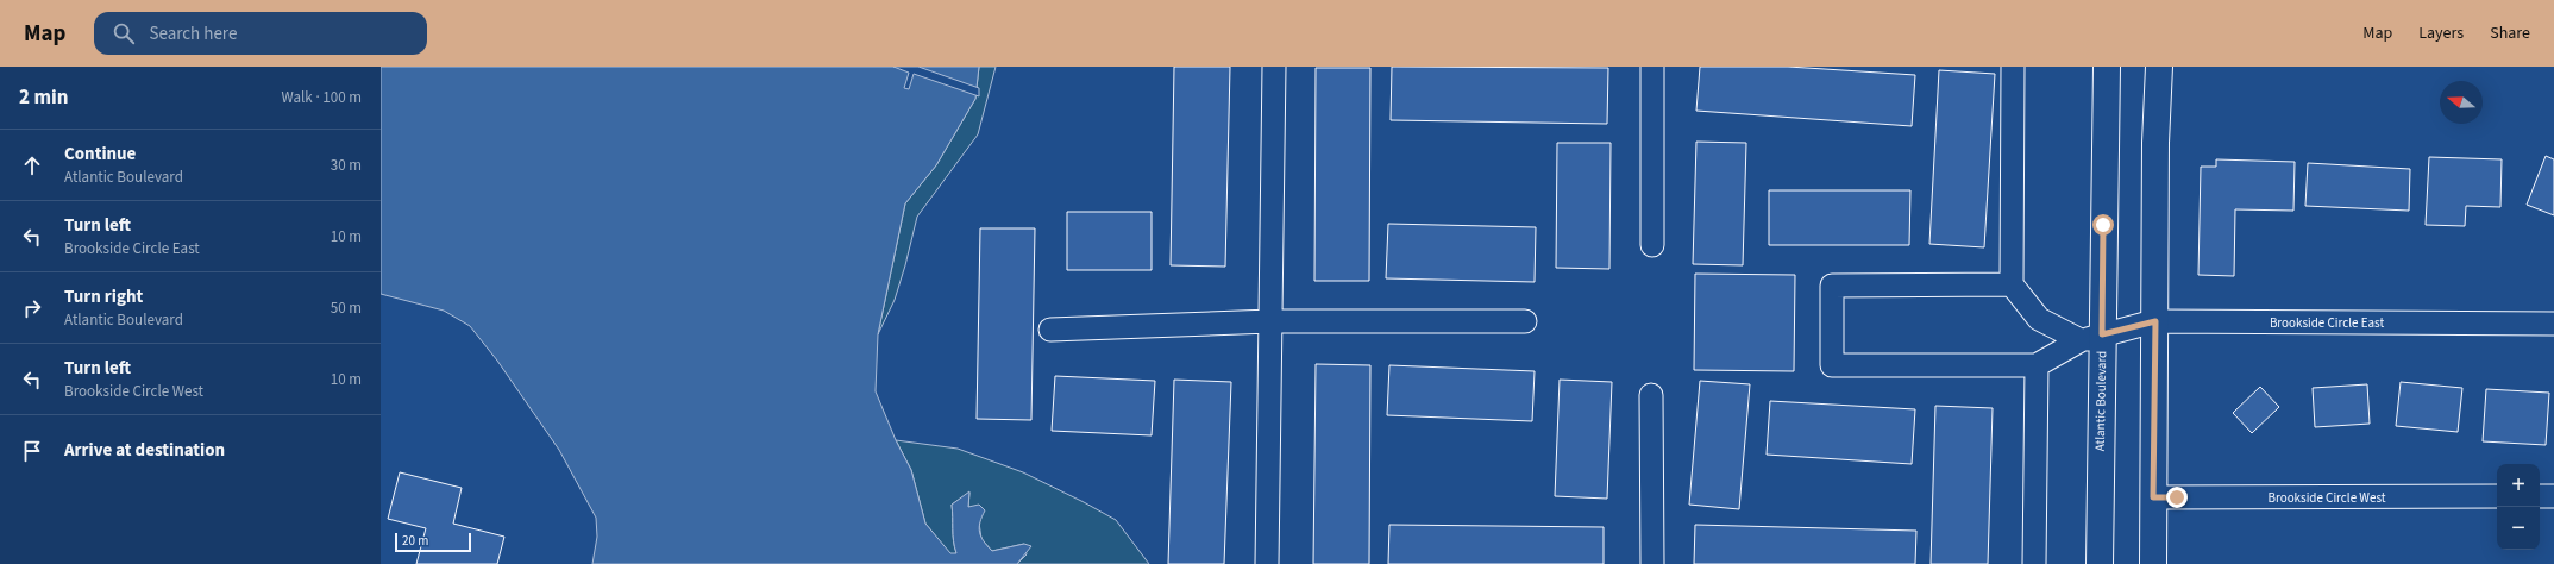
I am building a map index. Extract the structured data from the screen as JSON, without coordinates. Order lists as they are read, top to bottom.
{
  "streets": {
    "main road": ["Atlantic Boulevard"],
    "street": ["Brookside Circle East", "Brookside Circle West"]
  },
  "crossings": [
    ["Brookside Circle East", "Atlantic Boulevard"]
  ],
  "scale_bar": "20 m",
  "north": "left",
  "page": {
    "header": "Map",
    "search": "Search here",
    "nav": ["Map", "Layers", "Share"],
    "heading": ["2 min", "Walk · 100 m"],
    "list": [
      ["Continue", "Atlantic Boulevard", "30 m"],
      ["Turn left", "Brookside Circle East", "10 m"],
      ["Turn right", "Atlantic Boulevard", "50 m"],
      ["Turn left", "Brookside Circle West", "10 m"],
      "Arrive at destination"
    ],
    "map_buttons": ["+", "−"],
    "scale": "20 m"
  }
}
